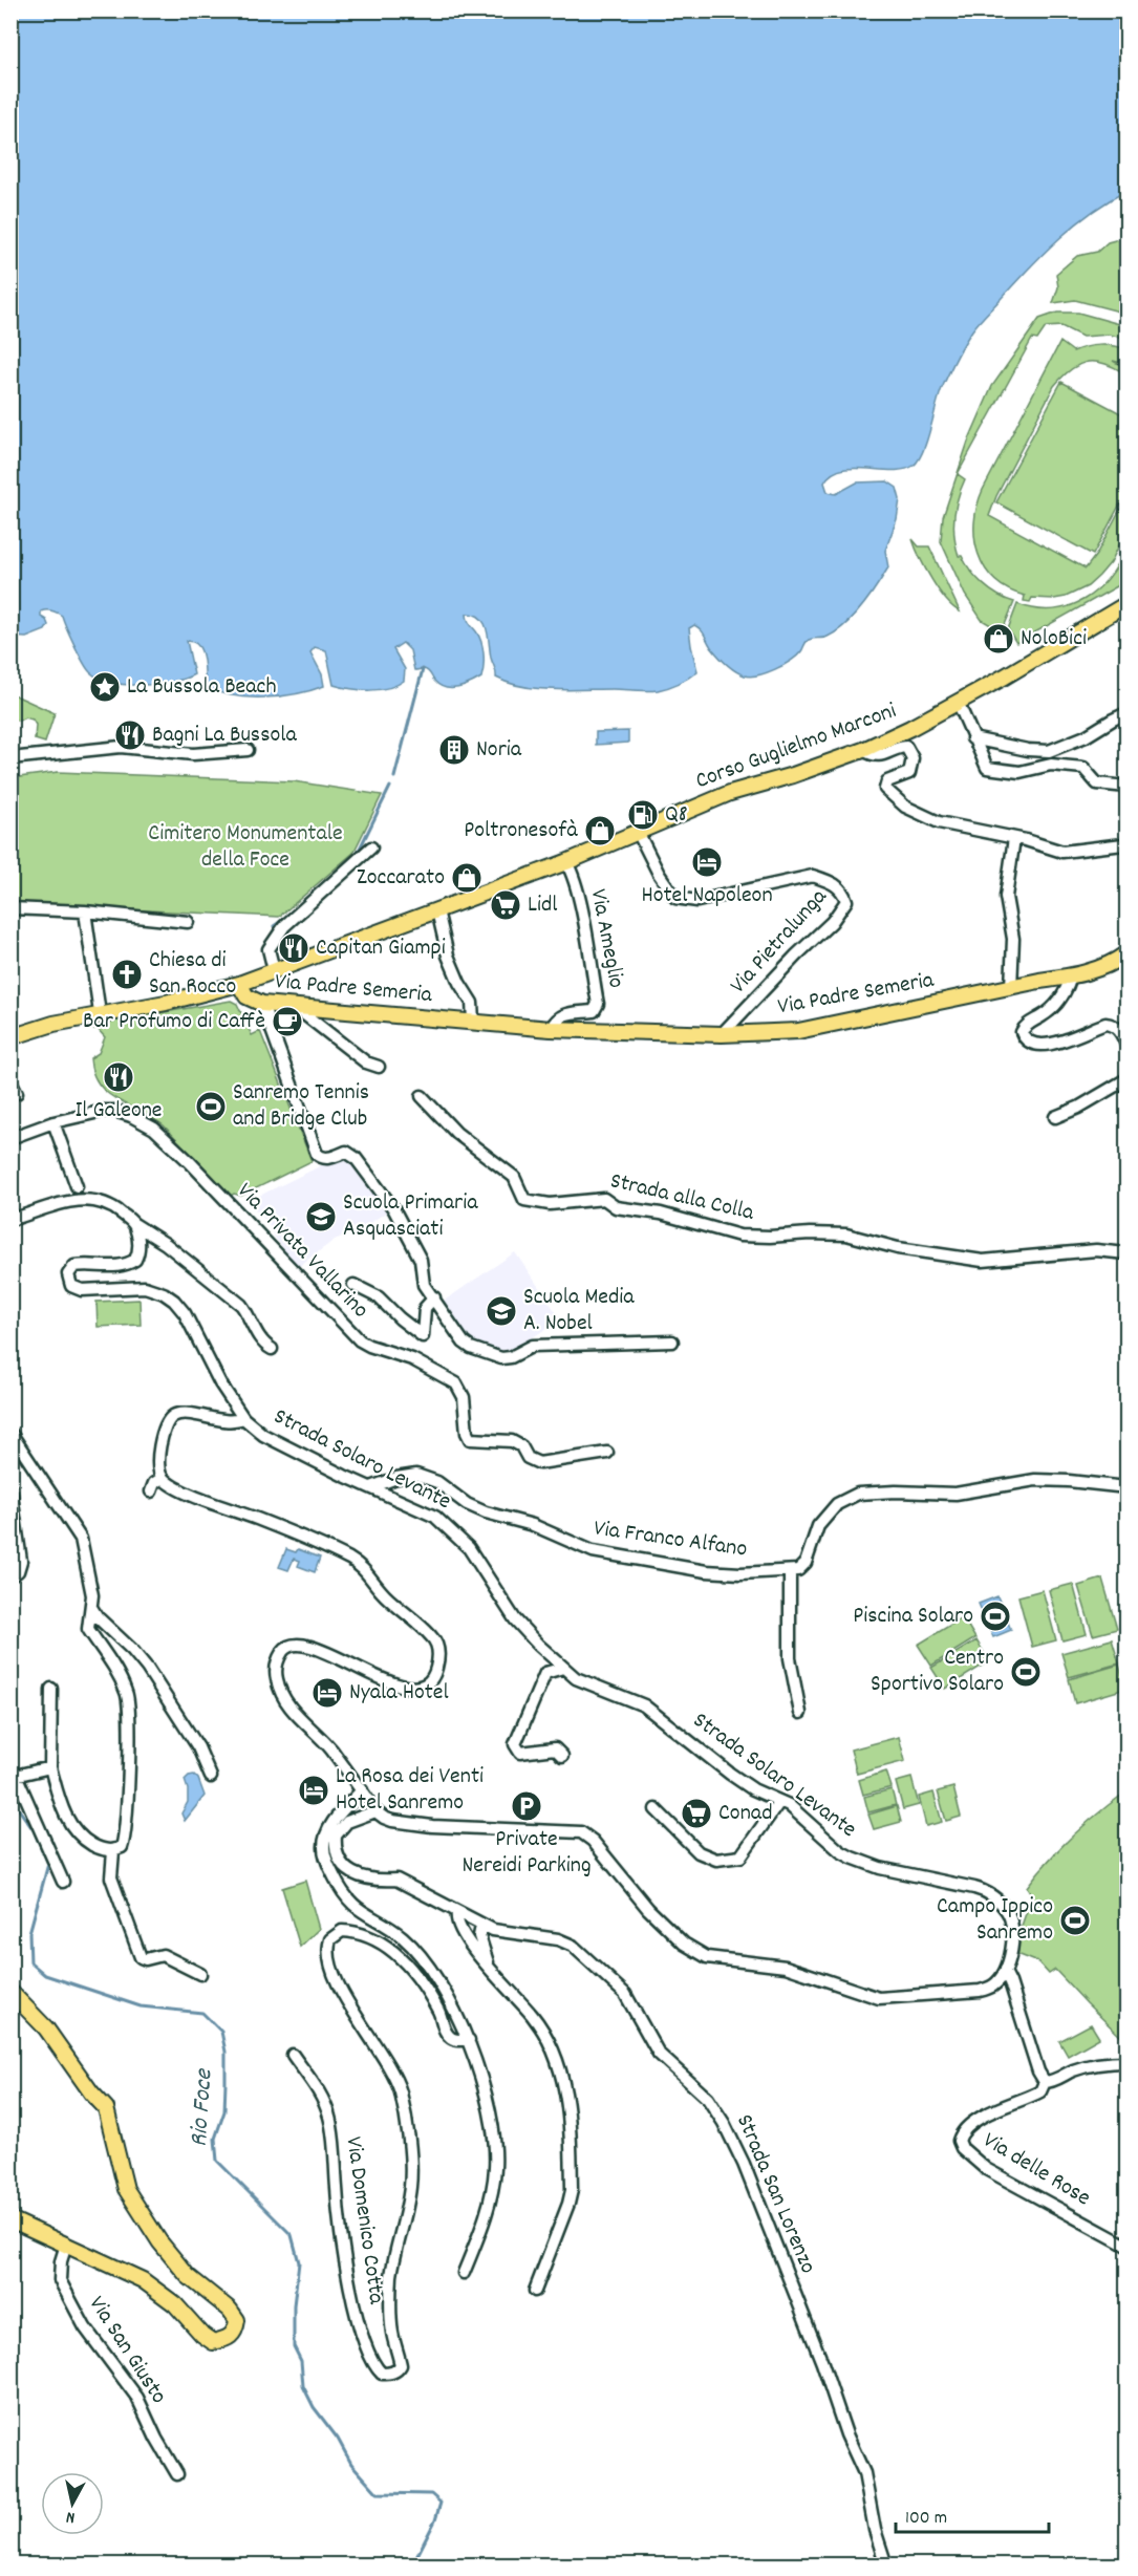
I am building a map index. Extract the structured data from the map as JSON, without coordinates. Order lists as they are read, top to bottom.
{
  "streets": {
    "main road": ["Corso Guglielmo Marconi", "Via Padre Semeria"],
    "street": [
      "Via Ameglio",
      "Via Pietralunga",
      "Strada alla Colla",
      "Via Privata Vallarino",
      "Strada Solaro Levante",
      "Via Franco Alfano",
      "Via delle Rose",
      "Strada San Lorenzo",
      "Via Domenico Cotta",
      "Via San Giusto"
    ]
  },
  "crossings": [
    ["Corso Guglielmo Marconi", "Via Ameglio"],
    ["Corso Guglielmo Marconi", "Via Pietralunga"],
    ["Via Ameglio", "Via Padre Semeria"],
    ["Via Pietralunga", "Via Padre Semeria"],
    ["Strada Solaro Levante", "Via Franco Alfano"]
  ],
  "water": ["Rio Foce"],
  "parks": ["Cimitero Monumentale della Foce"],
  "places": {
    "shop": ["NoloBici", "Poltronesofà", "Zoccarato"],
    "place": ["La Bussola Beach"],
    "restaurant": ["Bagni La Bussola", "Capitan Giampi", "Il Galeone"],
    "building": ["Noria"],
    "fuel station": ["Q8"],
    "hotel": ["Hotel Napoleon", "Nyala Hotel", "La Rosa dei Venti Hotel Sanremo"],
    "supermarket": ["Lidl", "Conad"],
    "church": ["Chiesa di San Rocco"],
    "cafe": ["Bar Profumo di Caffè"],
    "sports": [
      "Sanremo Tennis and Bridge Club",
      "Piscina Solaro",
      "Centro Sportivo Solaro",
      "Campo Ippico Sanremo"
    ],
    "school or university": ["Scuola Primaria Asquasciati", "Scuola Media A. Nobel"],
    "parking": ["Private Nereidi Parking"]
  },
  "scale_bar": "100 m",
  "north": "bottom"
}
